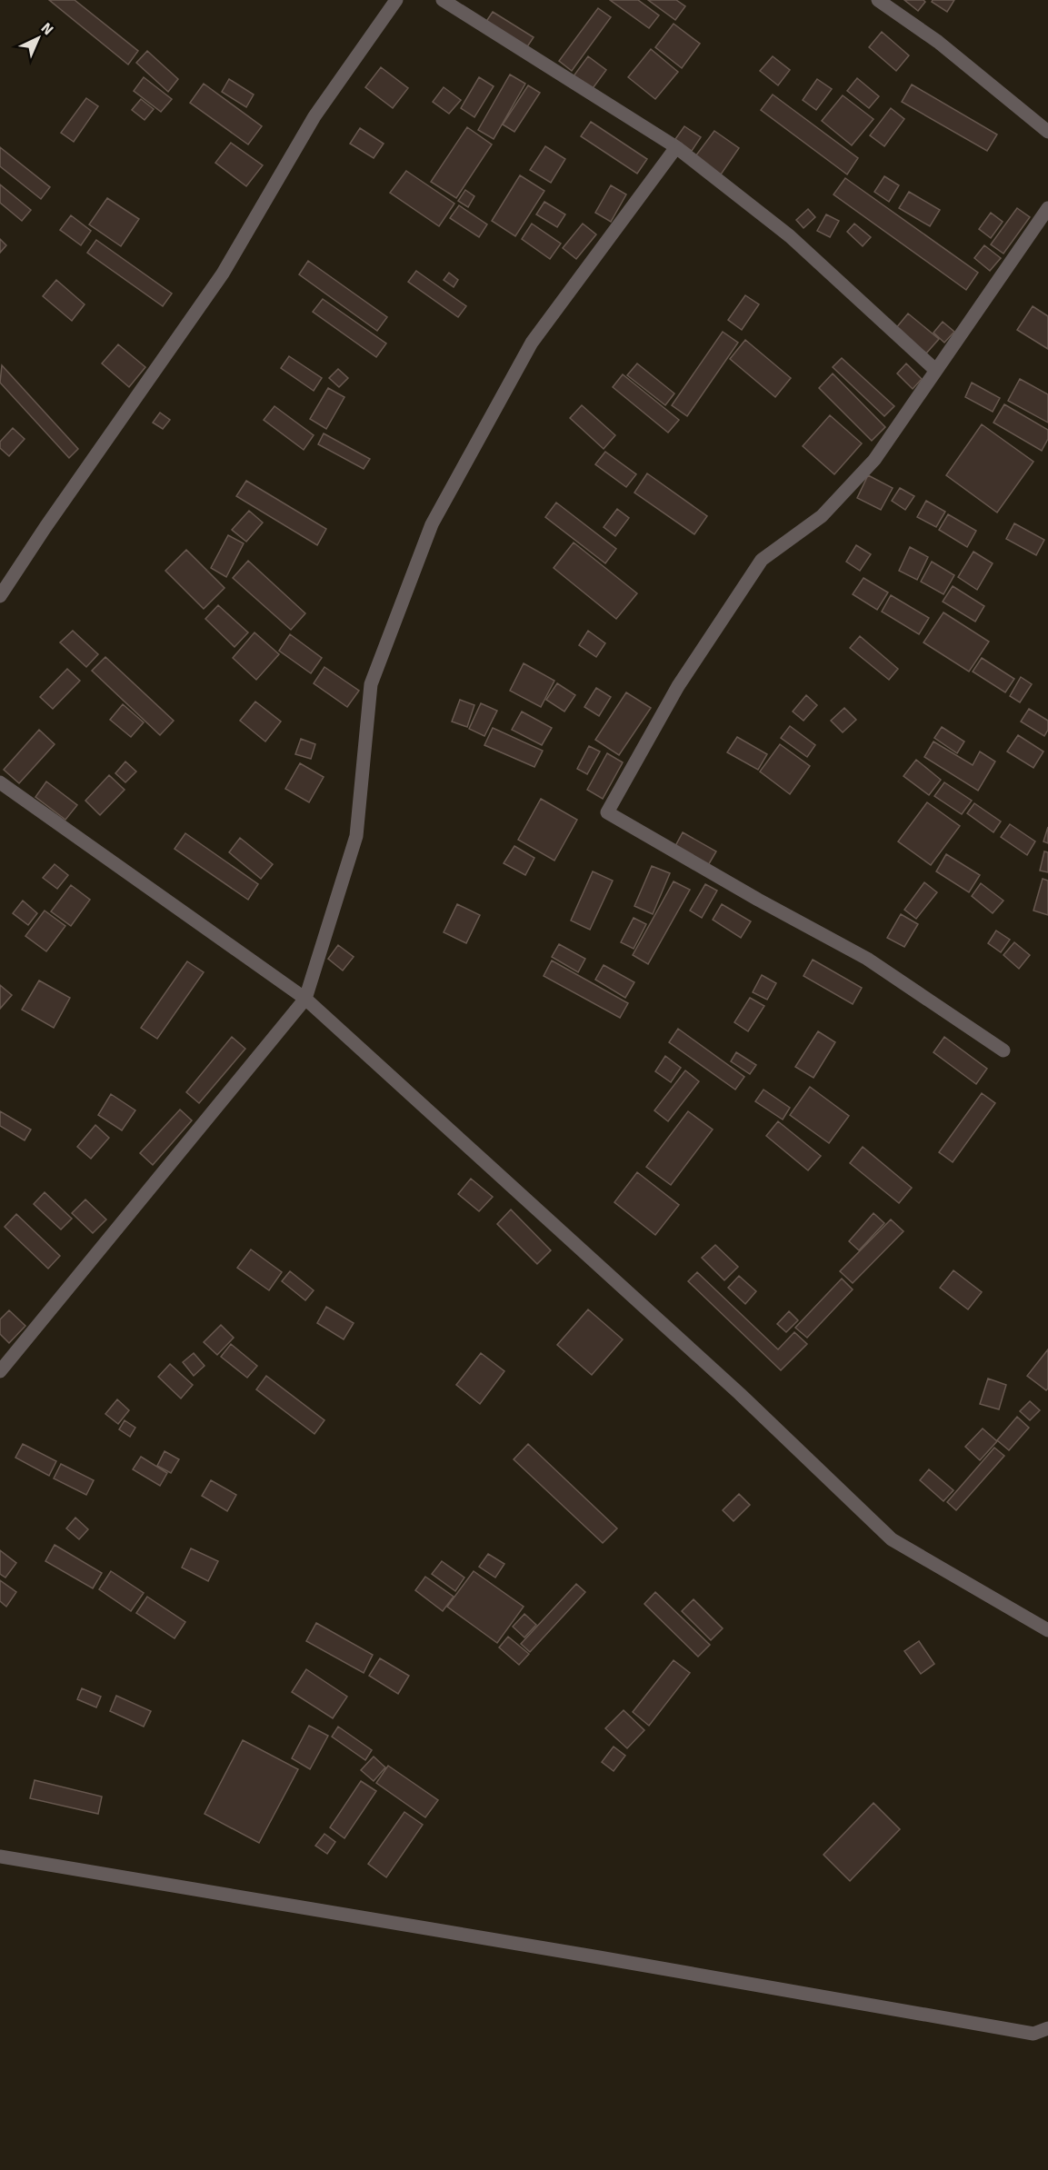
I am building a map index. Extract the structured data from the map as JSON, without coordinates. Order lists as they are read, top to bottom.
{
  "north": "top right"
}
